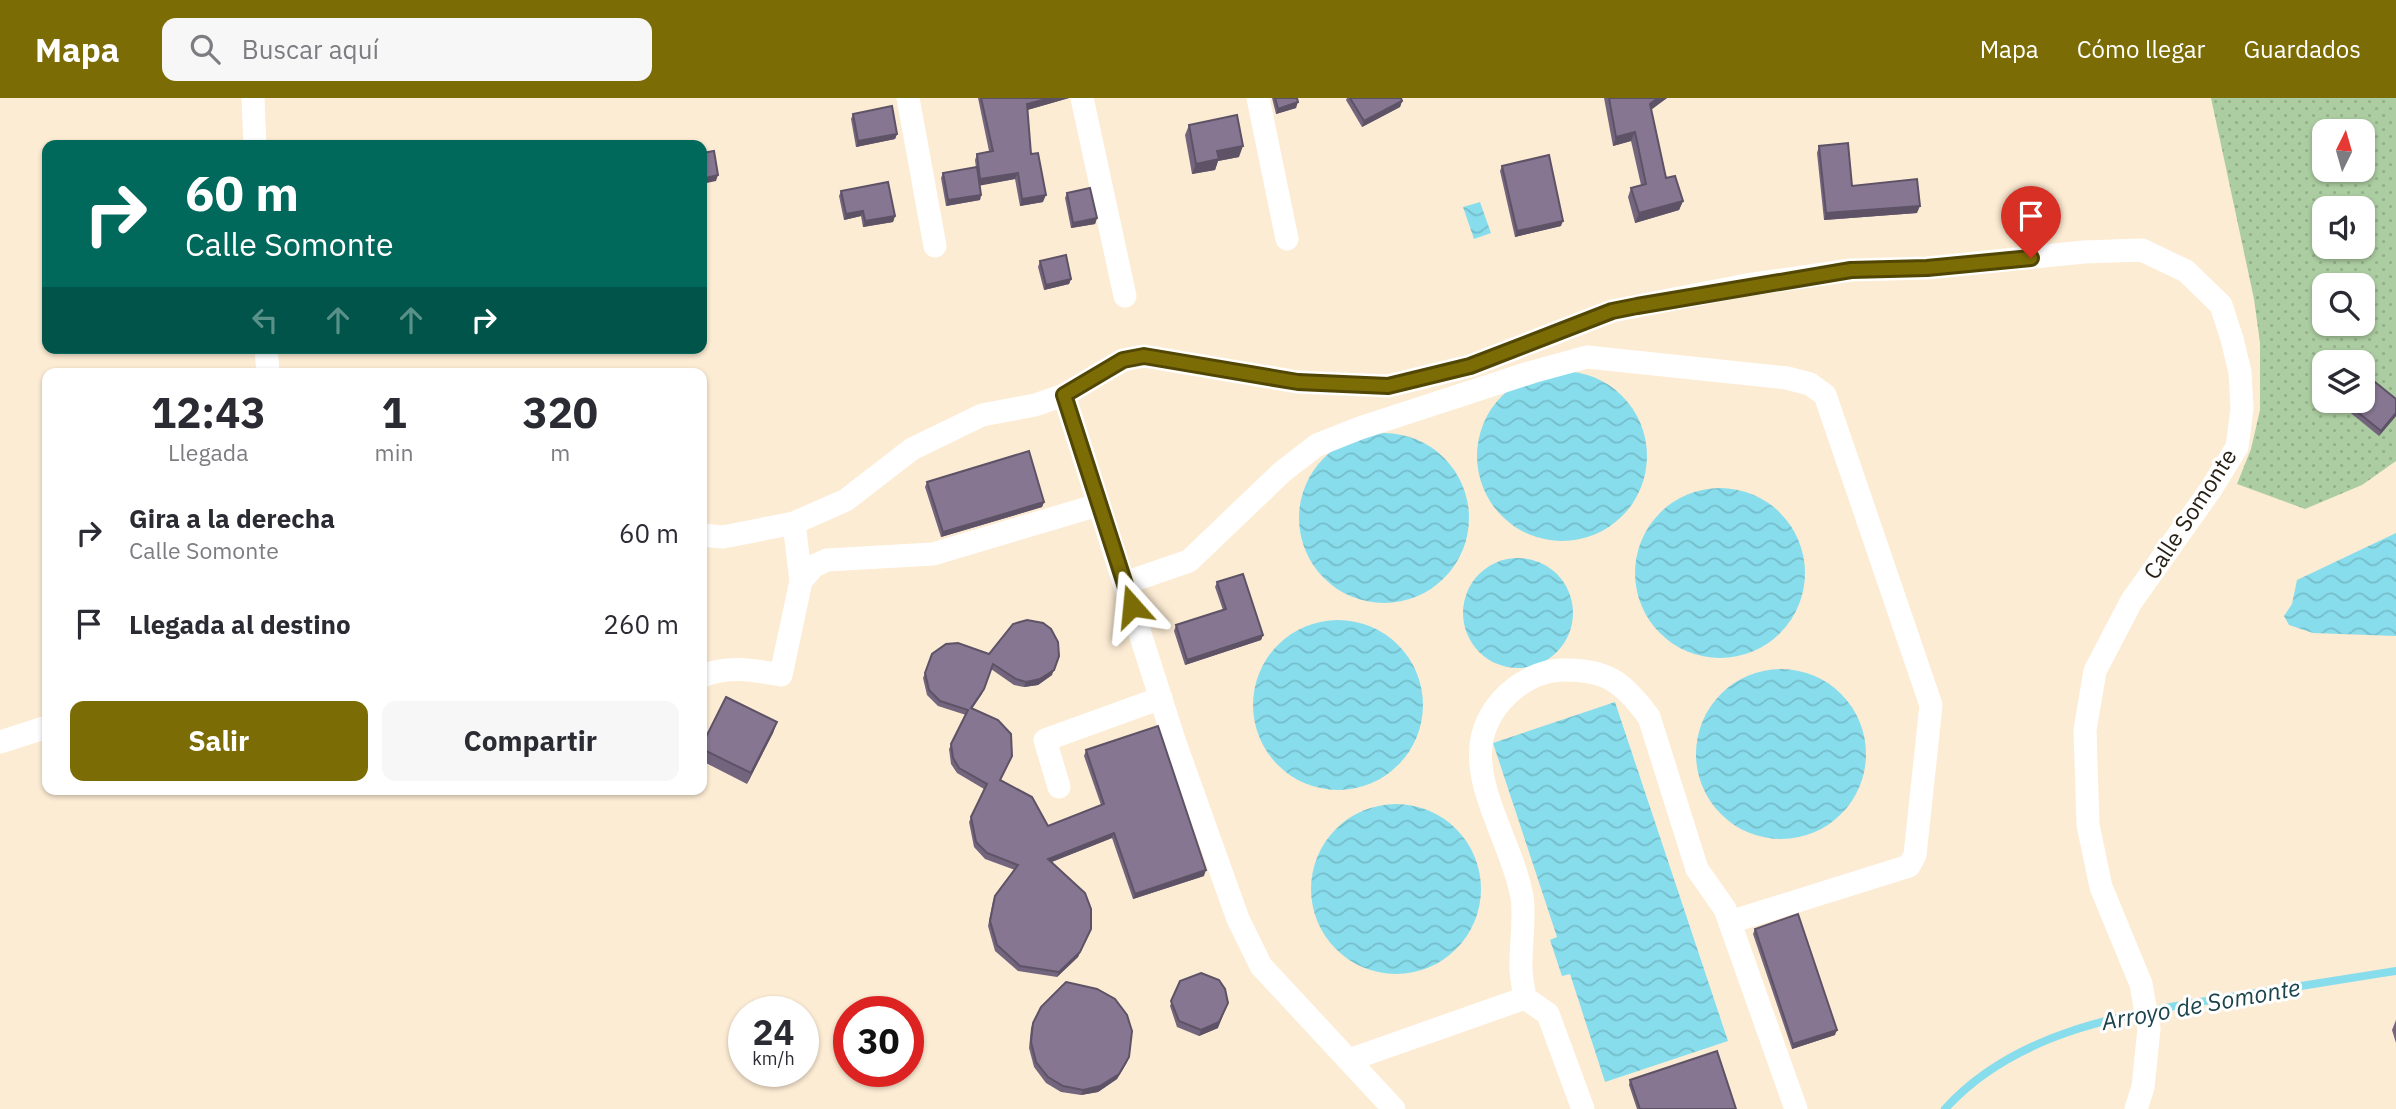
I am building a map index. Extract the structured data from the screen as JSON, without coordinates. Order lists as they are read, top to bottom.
{
  "streets": {
    "street": ["Calle Somonte"]
  },
  "water": ["Arroyo de Somonte"],
  "north": "top",
  "page": {
    "header": "Mapa",
    "search": "Buscar aquí",
    "nav": ["Mapa", "Cómo llegar", "Guardados"],
    "turn": ["60 m", "Calle Somonte"],
    "eta": [
      "12:43",
      "Llegada",
      "1",
      "min",
      "320",
      "m"
    ],
    "list": [
      {
        "name": "Gira a la derecha",
        "note": "Calle Somonte",
        "value": "60 m"
      },
      {
        "name": "Llegada al destino",
        "value": "260 m"
      }
    ],
    "buttons": ["Salir", "Compartir"],
    "speed": "24 km/h",
    "limit": "30"
  }
}
